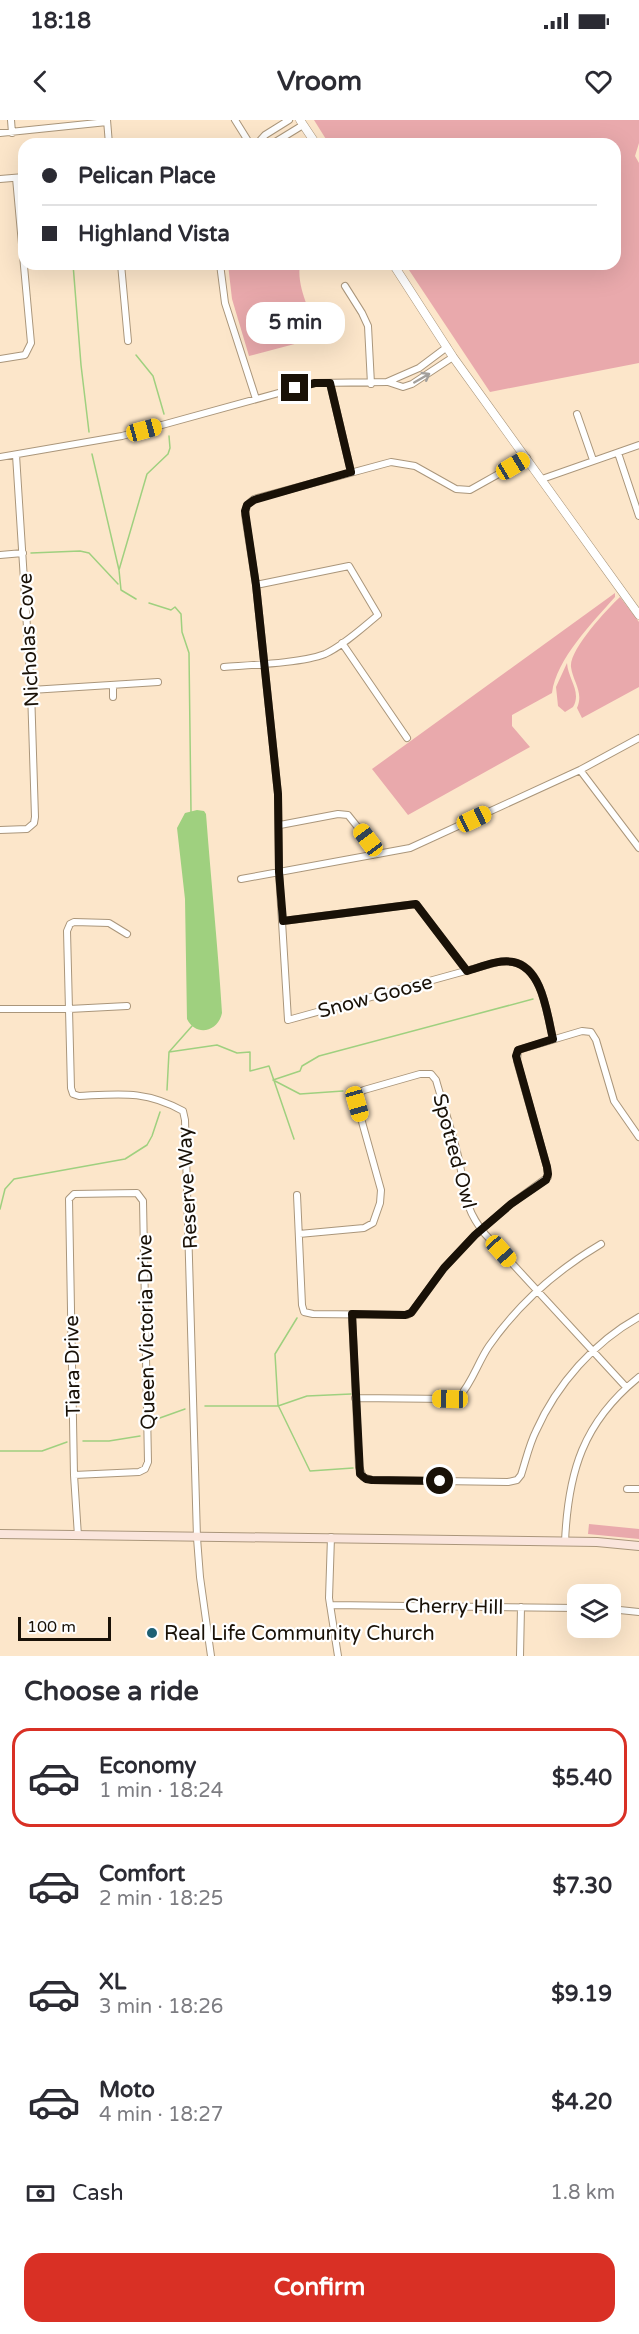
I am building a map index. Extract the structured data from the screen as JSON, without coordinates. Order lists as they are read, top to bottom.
{
  "streets": {
    "street": [
      "Nicholas Cove",
      "Snow Goose",
      "Spotted Owl",
      "Reserve Way",
      "Queen Victoria Drive",
      "Tiara Drive",
      "Cherry Hill"
    ]
  },
  "crossings": [
    ["Queen Victoria Drive", "Tiara Drive"]
  ],
  "places": ["Real Life Community Church"],
  "scale_bar": "100 m",
  "page": {
    "status": "18:18",
    "header": "Vroom",
    "banner": ["Pelican Place", "Highland Vista"],
    "bubble": "5 min",
    "scale": "100 m",
    "heading": "Choose a ride",
    "list": [
      {
        "name": "Economy",
        "note": "1 min · 18:24",
        "value": "$5.40"
      },
      {
        "name": "Comfort",
        "note": "2 min · 18:25",
        "value": "$7.30"
      },
      {
        "name": "XL",
        "note": "3 min · 18:26",
        "value": "$9.19"
      },
      {
        "name": "Moto",
        "note": "4 min · 18:27",
        "value": "$4.20"
      }
    ],
    "pay": ["Cash", "1.8 km"],
    "buttons": "Confirm"
  }
}
